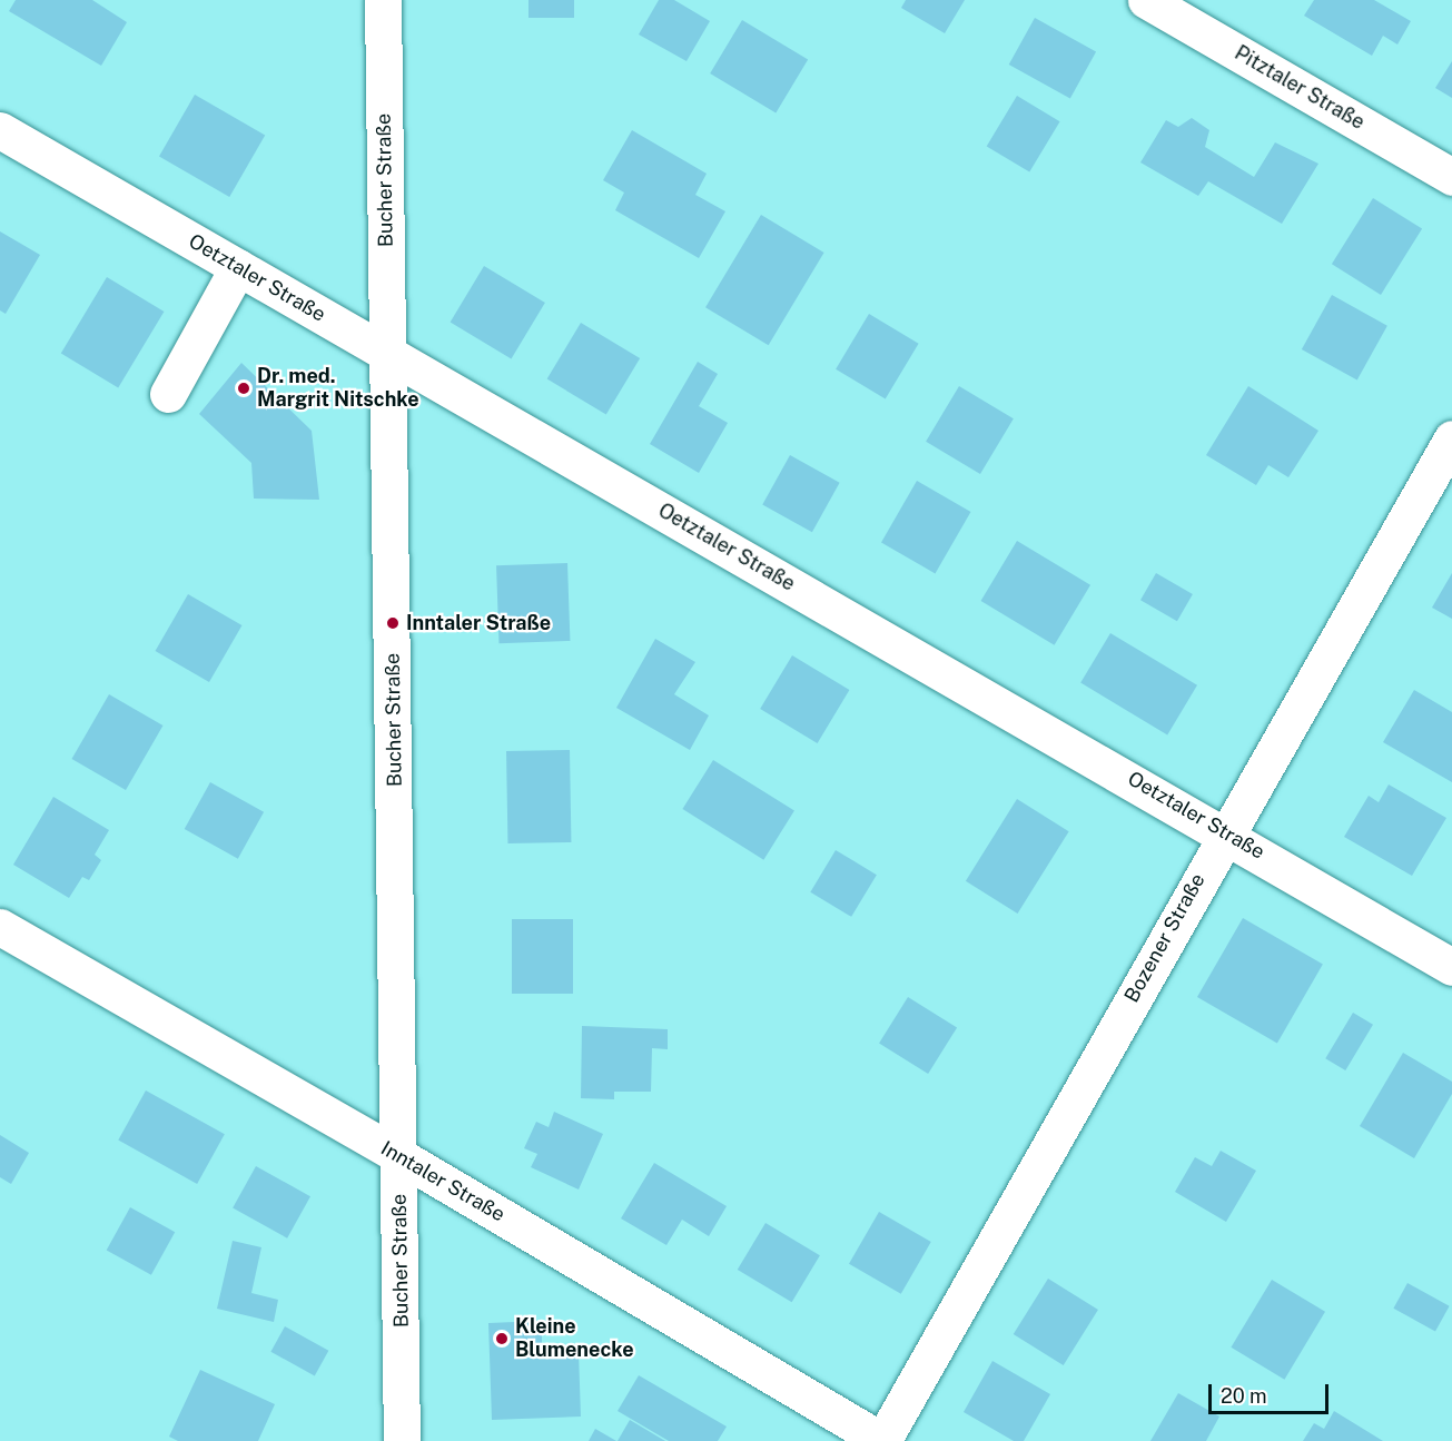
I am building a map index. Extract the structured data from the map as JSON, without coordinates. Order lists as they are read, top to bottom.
{
  "streets": {
    "street": [
      "Pitztaler Straße",
      "Bucher Straße",
      "Oetztaler Straße",
      "Bozener Straße",
      "Inntaler Straße"
    ]
  },
  "crossings": [
    ["Bucher Straße", "Oetztaler Straße"],
    ["Bucher Straße", "Inntaler Straße"],
    ["Oetztaler Straße", "Bozener Straße"],
    ["Bozener Straße", "Inntaler Straße"]
  ],
  "places": ["Dr. med. Margrit Nitschke", "Inntaler Straße", "Kleine Blumenecke"],
  "scale_bar": "20 m"
}
